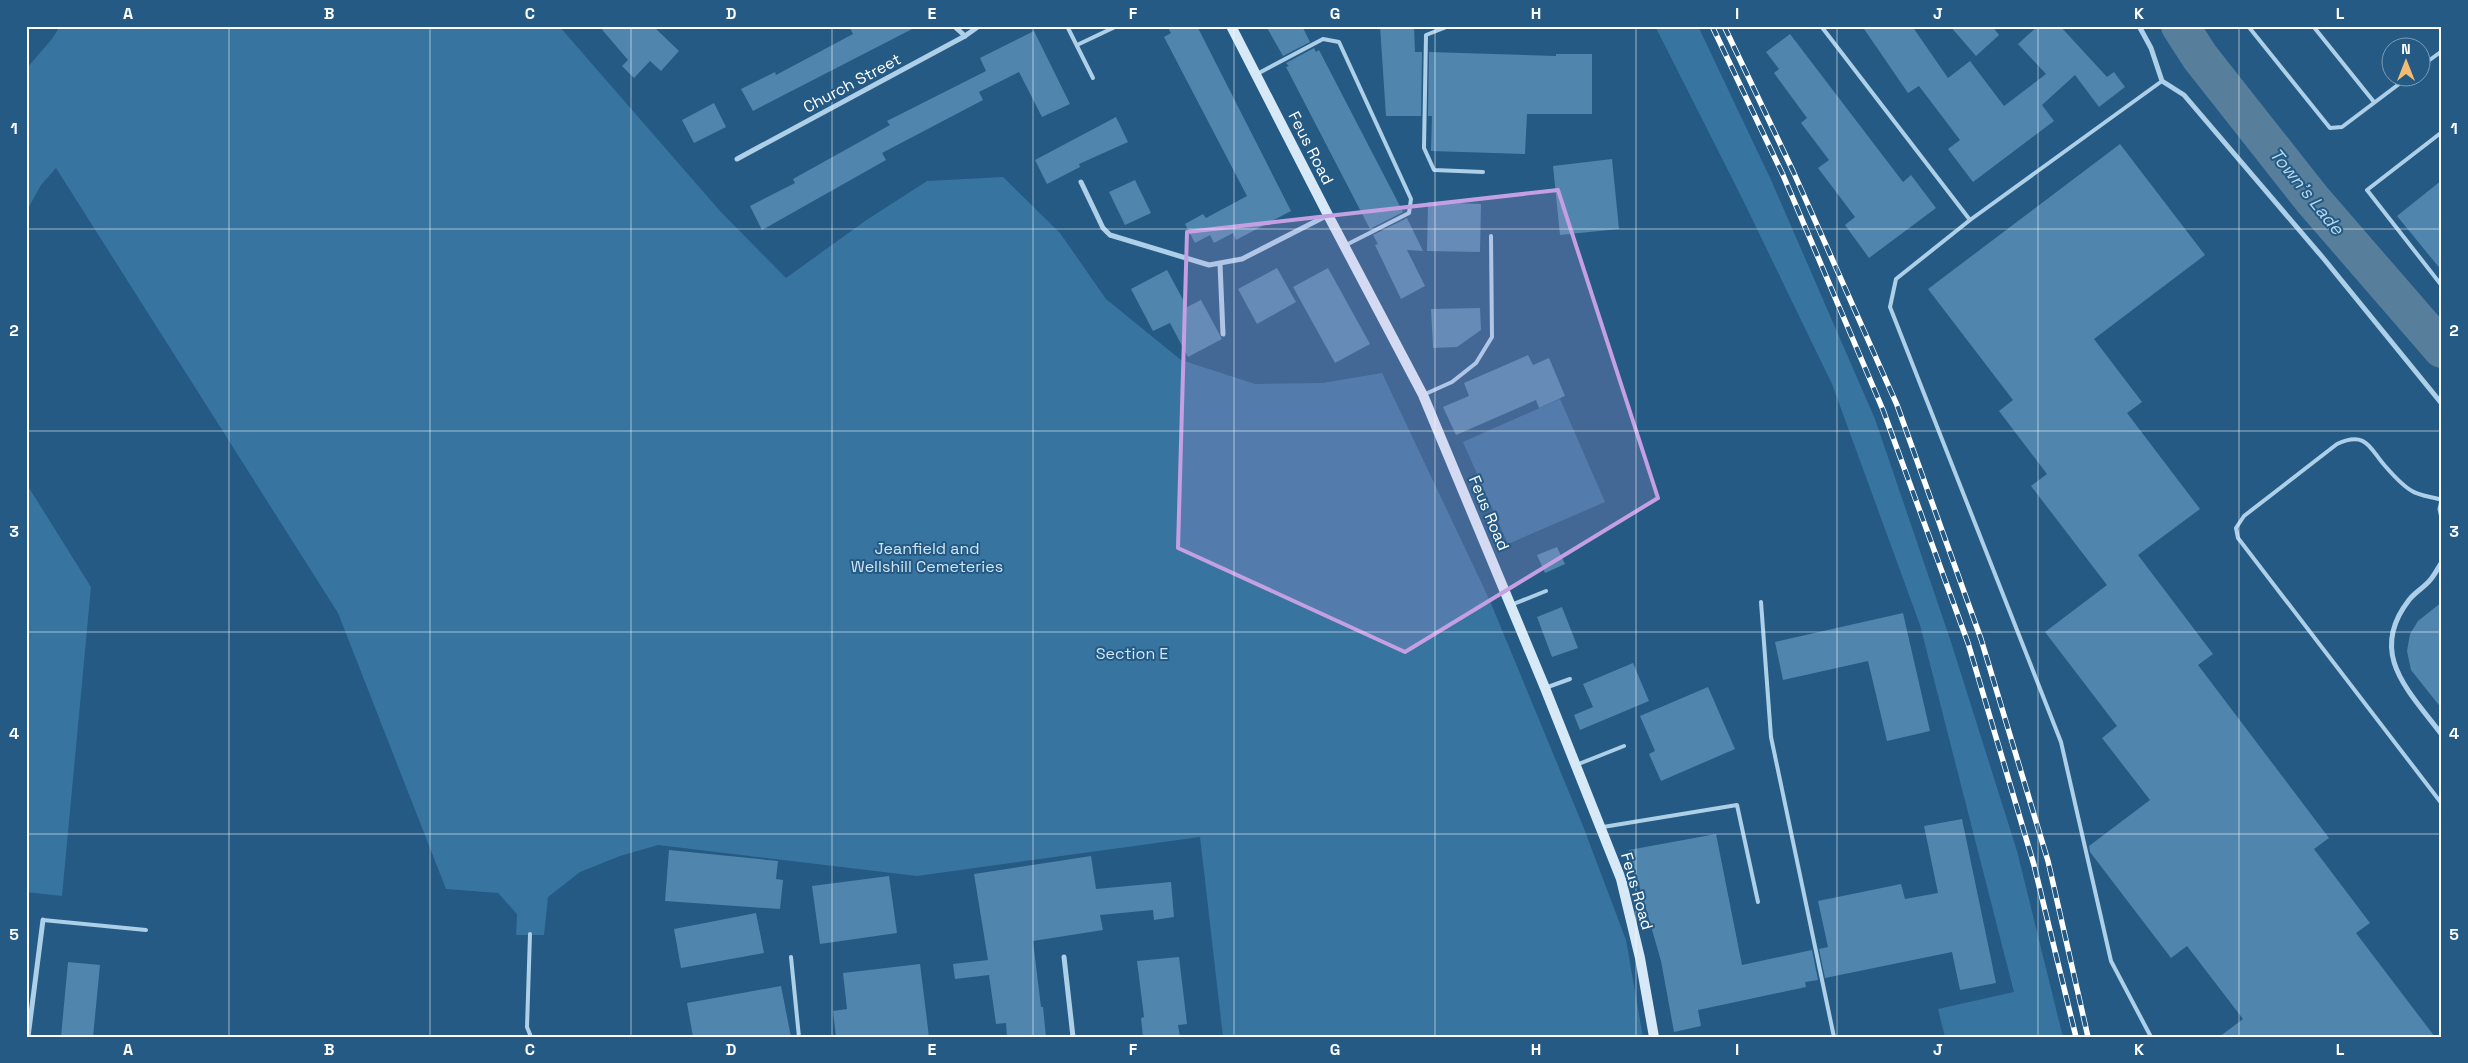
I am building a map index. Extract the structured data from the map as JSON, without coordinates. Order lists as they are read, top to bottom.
{
  "streets": {
    "street": ["Church Street", "Feus Road"]
  },
  "water": ["Town's Lade"],
  "parks": ["Jeanfield and Wellshill Cemeteries", "Section E"],
  "north": "top",
  "grid": {
    "columns": [
      "A",
      "B",
      "C",
      "D",
      "E",
      "F",
      "G",
      "H",
      "I",
      "J",
      "K",
      "L"
    ],
    "rows": [
      "1",
      "2",
      "3",
      "4",
      "5"
    ]
  }
}
